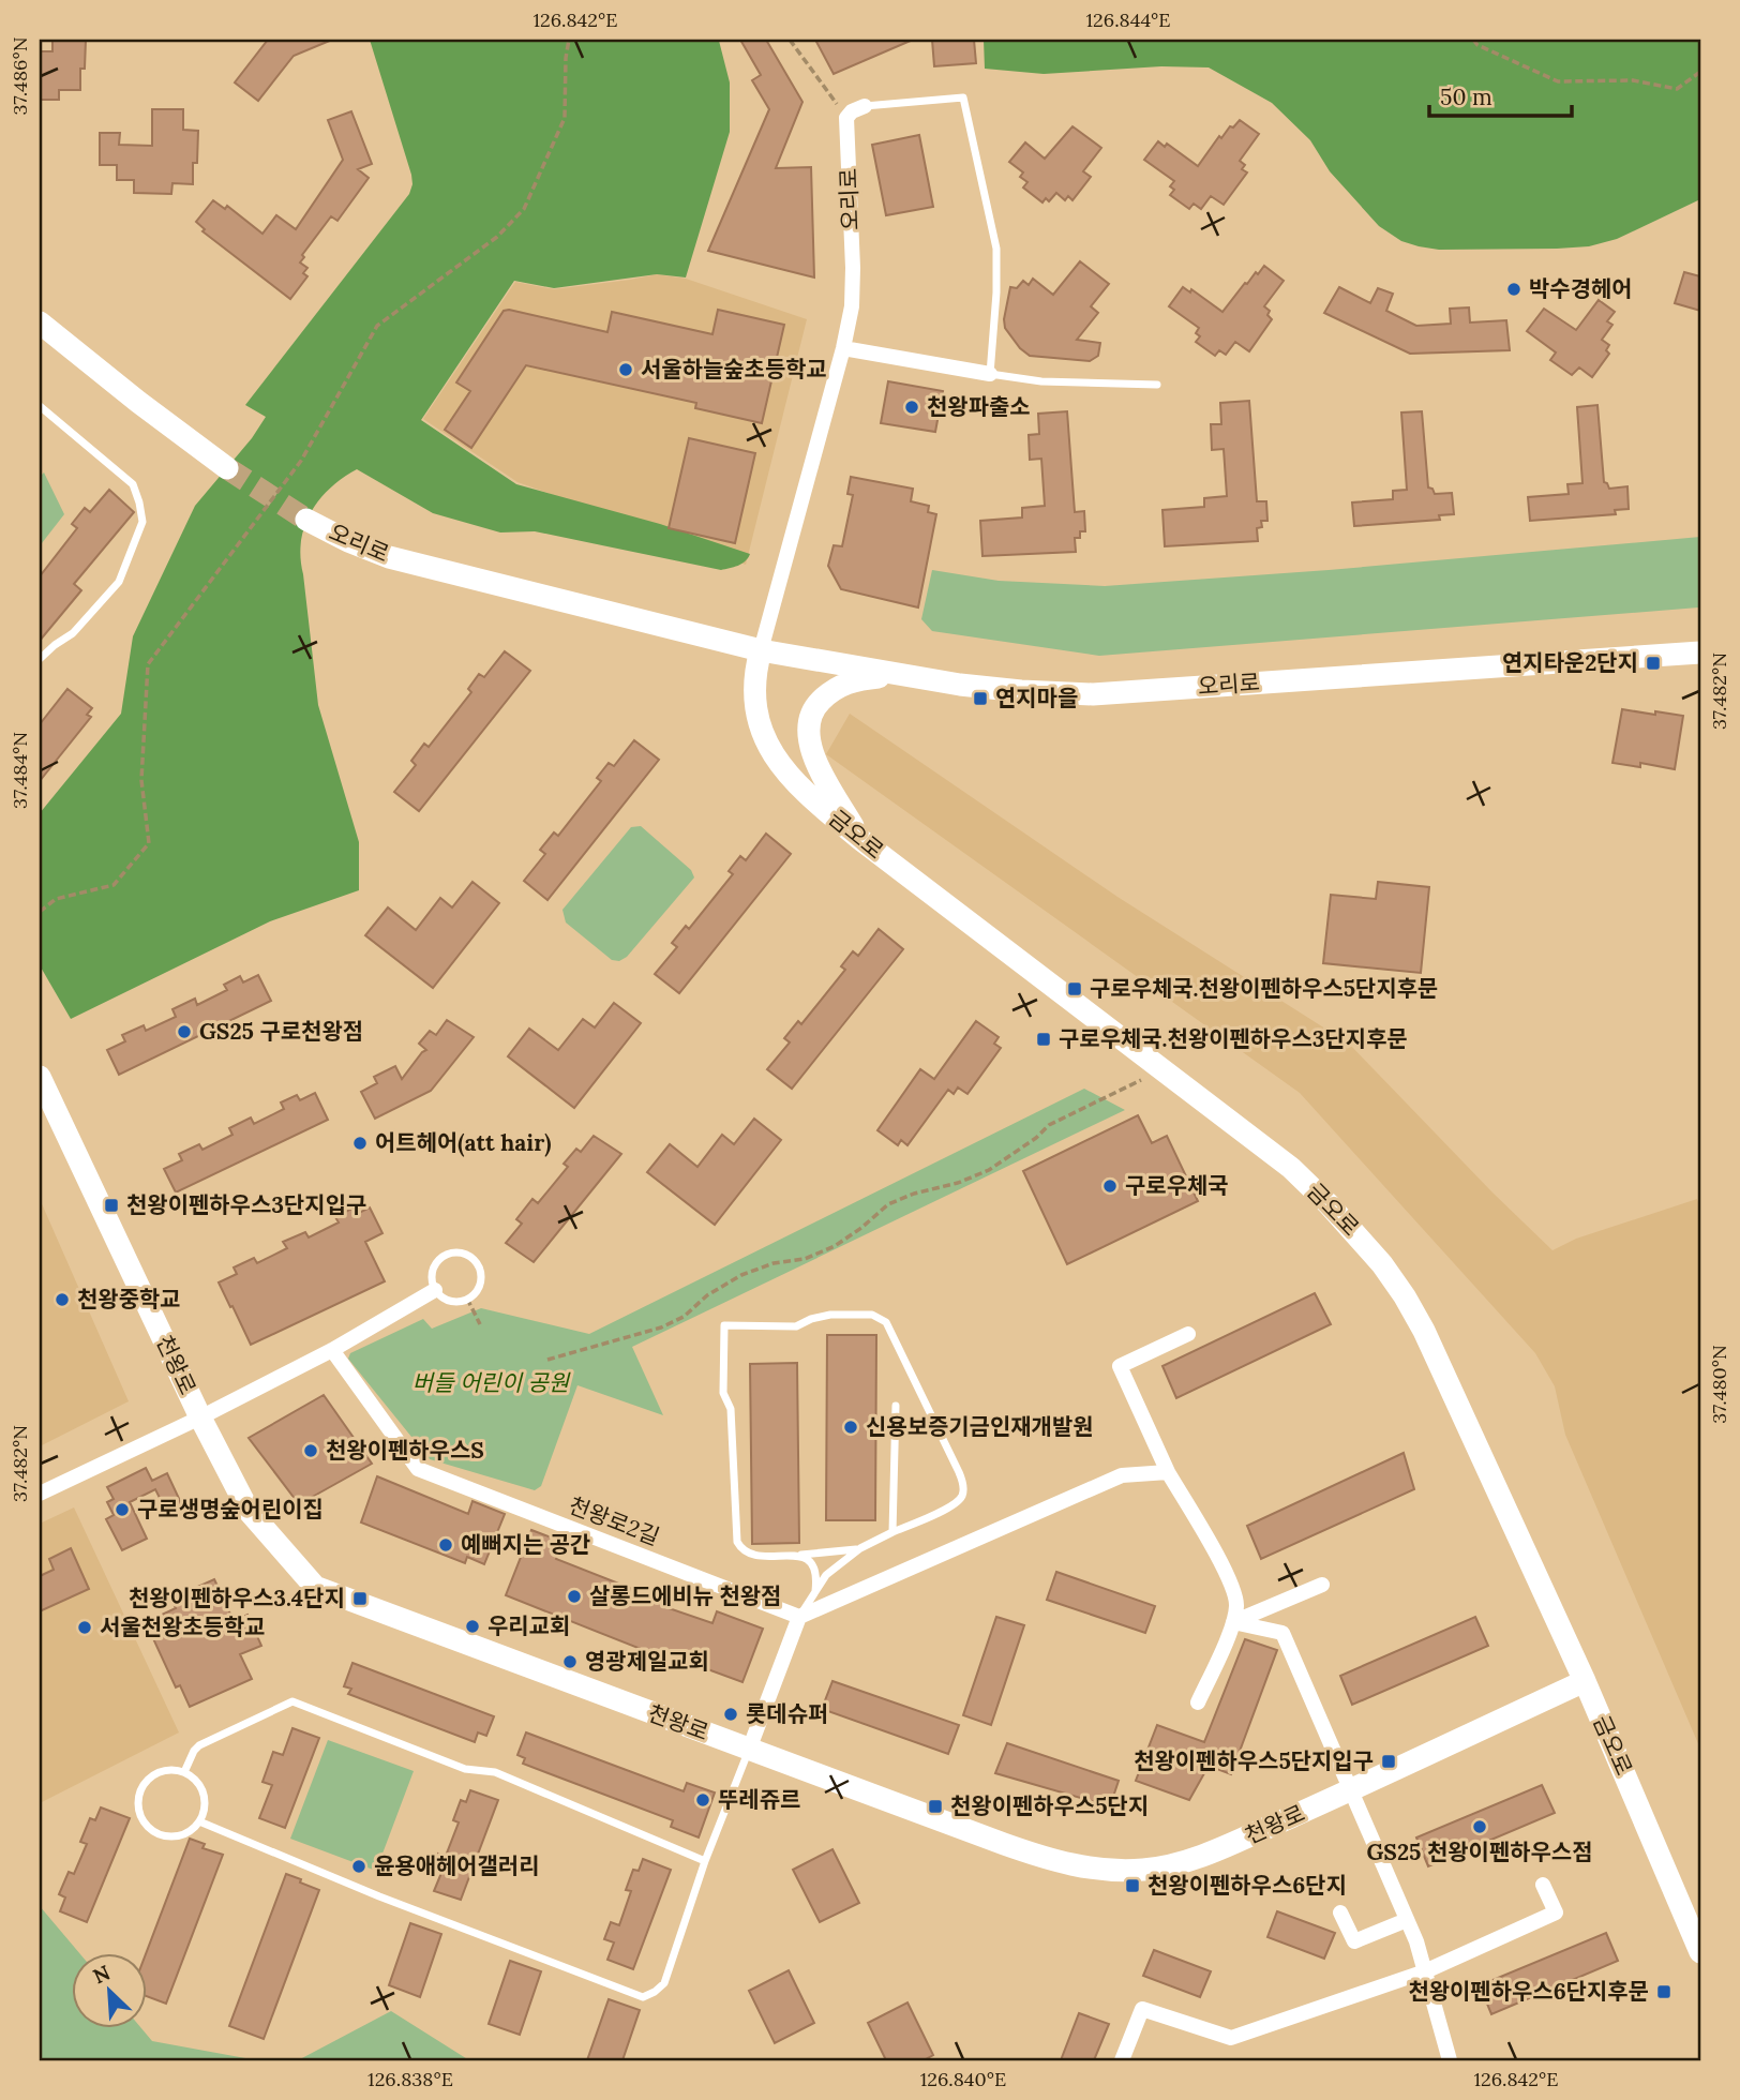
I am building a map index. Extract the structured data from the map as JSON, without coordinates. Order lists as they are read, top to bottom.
{
  "streets": {
    "main road": ["오리로", "금오로", "천왕로"],
    "street": ["천왕로2길"]
  },
  "crossings": [
    ["오리로", "금오로"],
    ["금오로", "천왕로"]
  ],
  "parks": ["버들 어린이 공원"],
  "places": {
    "other": [
      "박수경헤어",
      "서울하늘숲초등학교",
      "천왕파출소",
      "GS25 구로천왕점",
      "어트헤어(att hair)",
      "구로우체국",
      "천왕중학교",
      "신용보증기금인재개발원",
      "천왕이펜하우스S",
      "구로생명숲어린이집",
      "예뻐지는 공간",
      "살롱드에비뉴 천왕점",
      "우리교회",
      "서울천왕초등학교",
      "영광제일교회",
      "롯데슈퍼",
      "뚜레쥬르",
      "GS25 천왕이펜하우스점",
      "윤용애헤어갤러리"
    ],
    "transit": [
      "연지타운2단지",
      "연지마을",
      "구로우체국.천왕이펜하우스5단지후문",
      "구로우체국.천왕이펜하우스3단지후문",
      "천왕이펜하우스3단지입구",
      "천왕이펜하우스3.4단지",
      "천왕이펜하우스5단지입구",
      "천왕이펜하우스5단지",
      "천왕이펜하우스6단지",
      "천왕이펜하우스6단지후문"
    ]
  },
  "scale_bar": "50 m",
  "north": "top left",
  "coordinates": [
    "126.842°E",
    "126.844°E",
    "37.486°N",
    "37.482°N",
    "37.484°N",
    "37.480°N",
    "126.838°E",
    "126.840°E"
  ]
}
